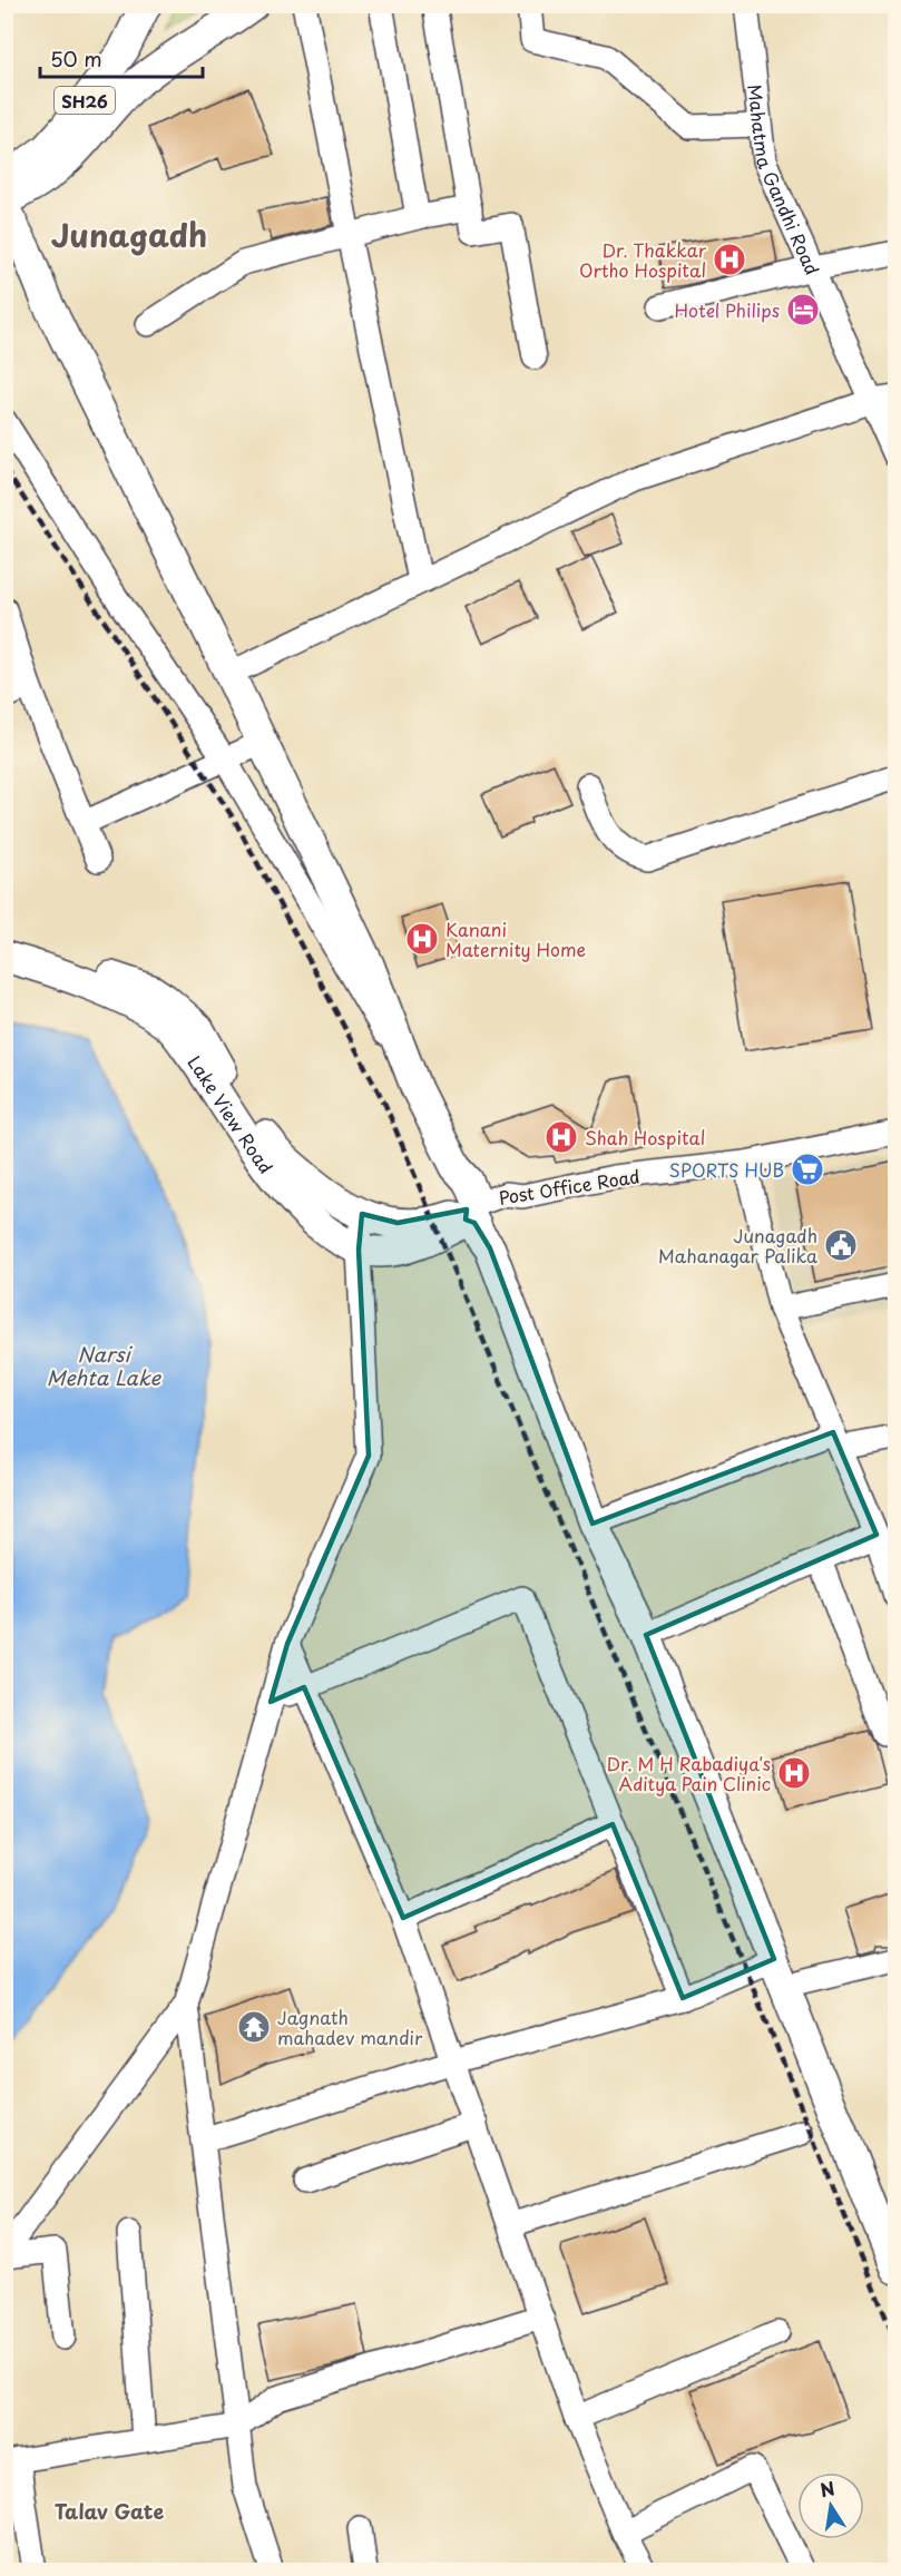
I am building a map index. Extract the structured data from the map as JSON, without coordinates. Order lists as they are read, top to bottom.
{
  "streets": {
    "main road": ["SH26", "Lake View Road"],
    "street": ["Mahatma Gandhi Road", "Post Office Road"]
  },
  "districts": ["Junagadh", "Talav Gate"],
  "water": ["Narsi Mehta Lake"],
  "places": {
    "hospital": [
      "Dr. Thakkar Ortho Hospital",
      "Kanani Maternity Home",
      "Shah Hospital",
      "Dr. M H Rabadiya's Aditya Pain Clinic"
    ],
    "hotel": ["Hotel Philips"],
    "supermarket": ["SPORTS HUB"],
    "public building": ["Junagadh Mahanagar Palika"],
    "temple": ["Jagnath mahadev mandir"]
  },
  "scale_bar": "50 m",
  "north": "top"
}
